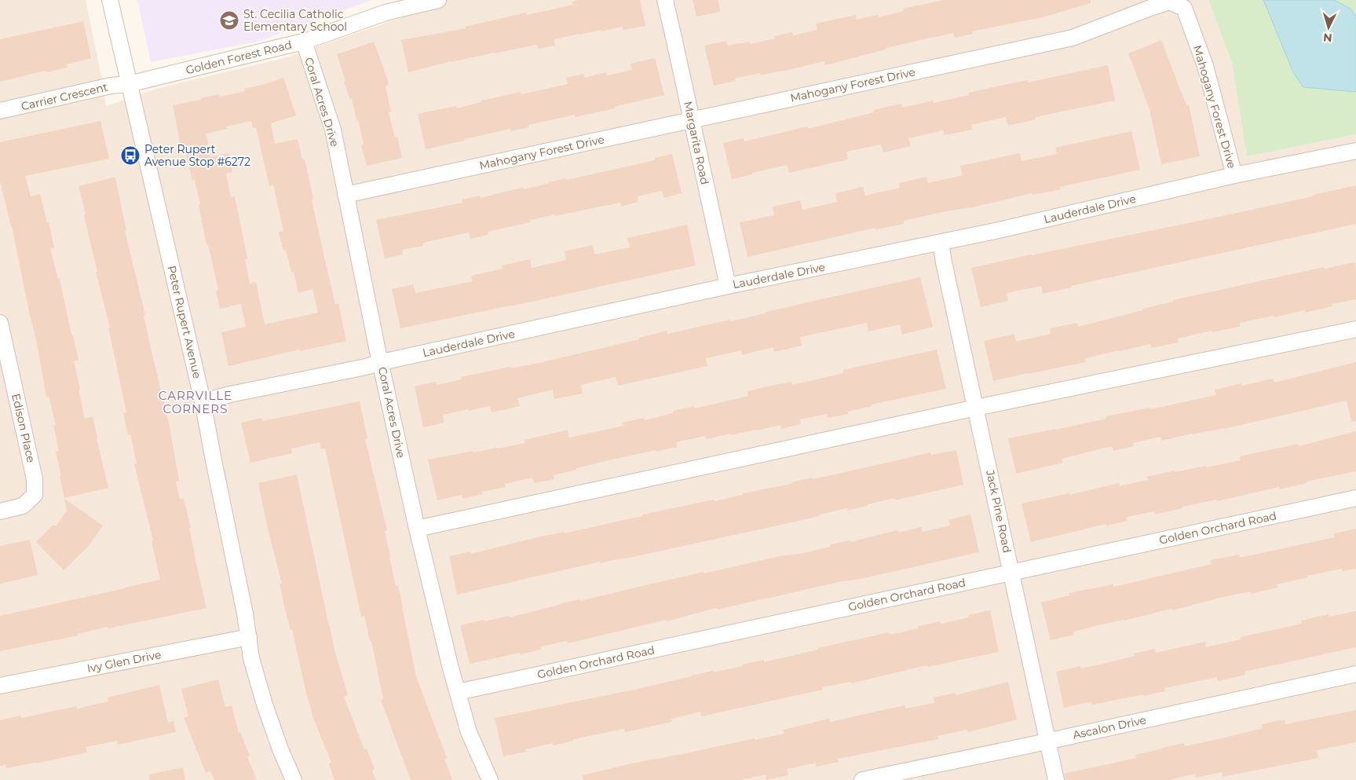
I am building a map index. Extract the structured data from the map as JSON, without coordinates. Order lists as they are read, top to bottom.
{
  "streets": {
    "street": [
      "Golden Forest Road",
      "Mahogany Forest Drive",
      "Carrier Crescent",
      "Coral Acres Drive",
      "Margarita Road",
      "Lauderdale Drive",
      "Peter Rupert Avenue",
      "Edison Place",
      "Jack Pine Road",
      "Golden Orchard Road",
      "Ivy Glen Drive",
      "Ascalon Drive"
    ]
  },
  "crossings": [
    ["Golden Forest Road", "Carrier Crescent"],
    ["Golden Forest Road", "Coral Acres Drive"],
    ["Golden Forest Road", "Peter Rupert Avenue"],
    ["Mahogany Forest Drive", "Coral Acres Drive"],
    ["Mahogany Forest Drive", "Margarita Road"],
    ["Mahogany Forest Drive", "Lauderdale Drive"],
    ["Carrier Crescent", "Peter Rupert Avenue"],
    ["Coral Acres Drive", "Lauderdale Drive"],
    ["Coral Acres Drive", "Golden Orchard Road"],
    ["Margarita Road", "Lauderdale Drive"],
    ["Lauderdale Drive", "Peter Rupert Avenue"],
    ["Lauderdale Drive", "Jack Pine Road"],
    ["Peter Rupert Avenue", "Ivy Glen Drive"],
    ["Jack Pine Road", "Golden Orchard Road"],
    ["Jack Pine Road", "Ascalon Drive"]
  ],
  "districts": ["CARRVILLE CORNERS"],
  "places": {
    "school or university": ["St. Cecilia Catholic Elementary School"],
    "bus stop": ["Peter Rupert Avenue Stop #6272"]
  },
  "north": "bottom"
}
